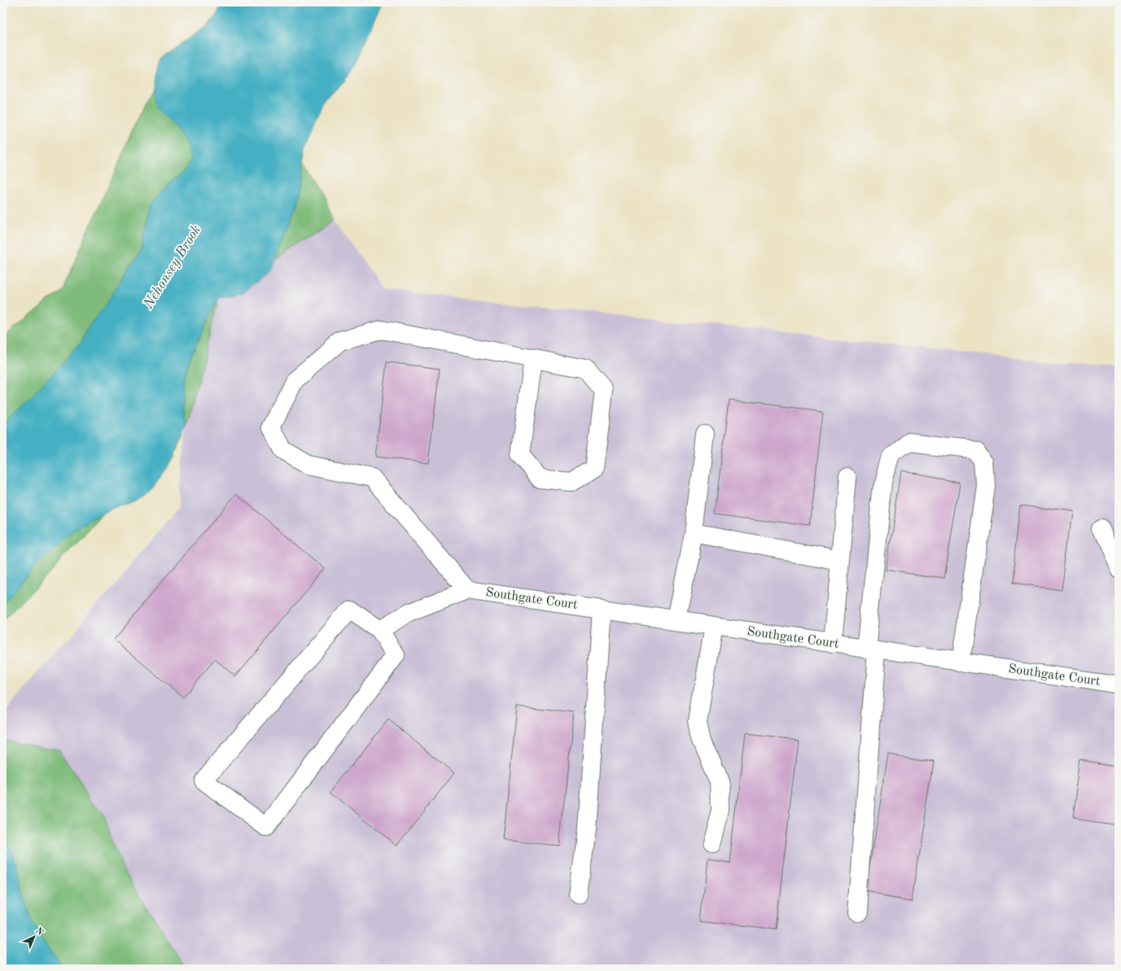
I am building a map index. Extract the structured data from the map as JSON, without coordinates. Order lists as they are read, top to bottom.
{
  "streets": {
    "street": ["Southgate Court"]
  },
  "water": ["Nehonsey Brook"],
  "north": "top right"
}
